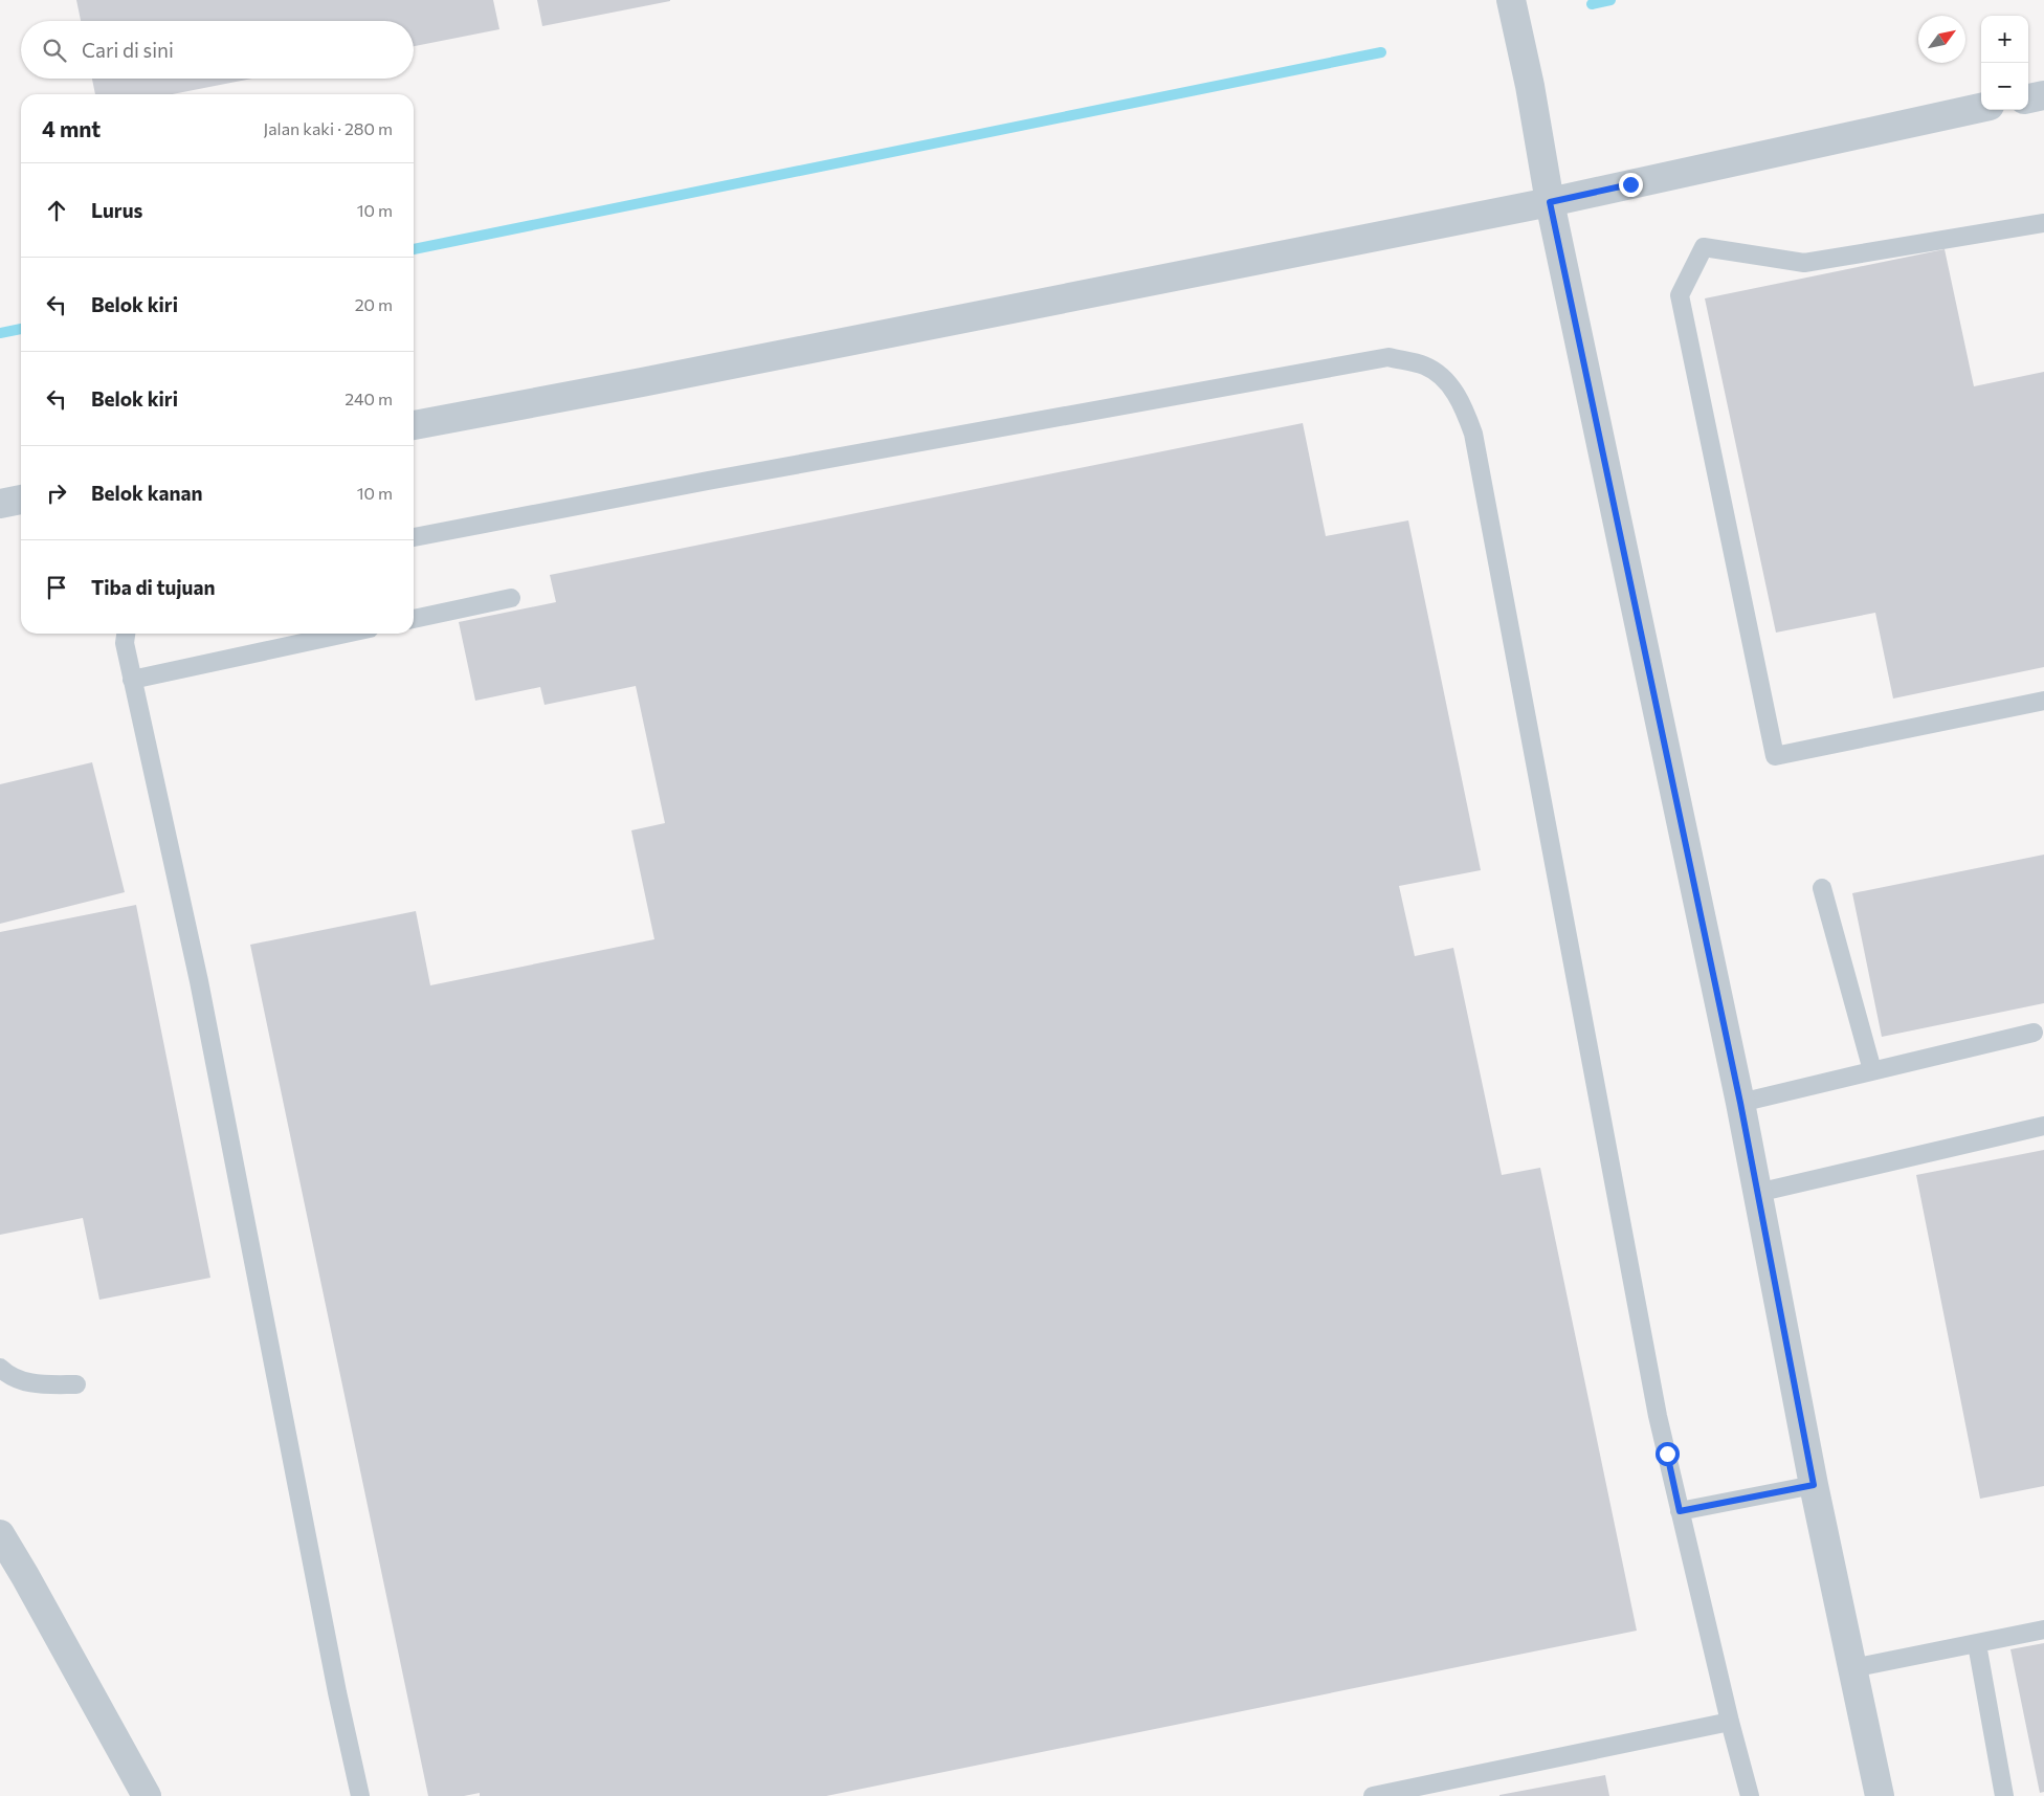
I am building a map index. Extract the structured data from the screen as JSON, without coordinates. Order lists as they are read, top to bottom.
{
  "north": "top right",
  "page": {
    "map_buttons": ["+", "−"],
    "search": "Cari di sini",
    "heading": ["4 mnt", "Jalan kaki · 280 m"],
    "list": [
      ["Lurus", "10 m"],
      ["Belok kiri", "20 m"],
      ["Belok kiri", "240 m"],
      ["Belok kanan", "10 m"],
      "Tiba di tujuan"
    ]
  }
}
